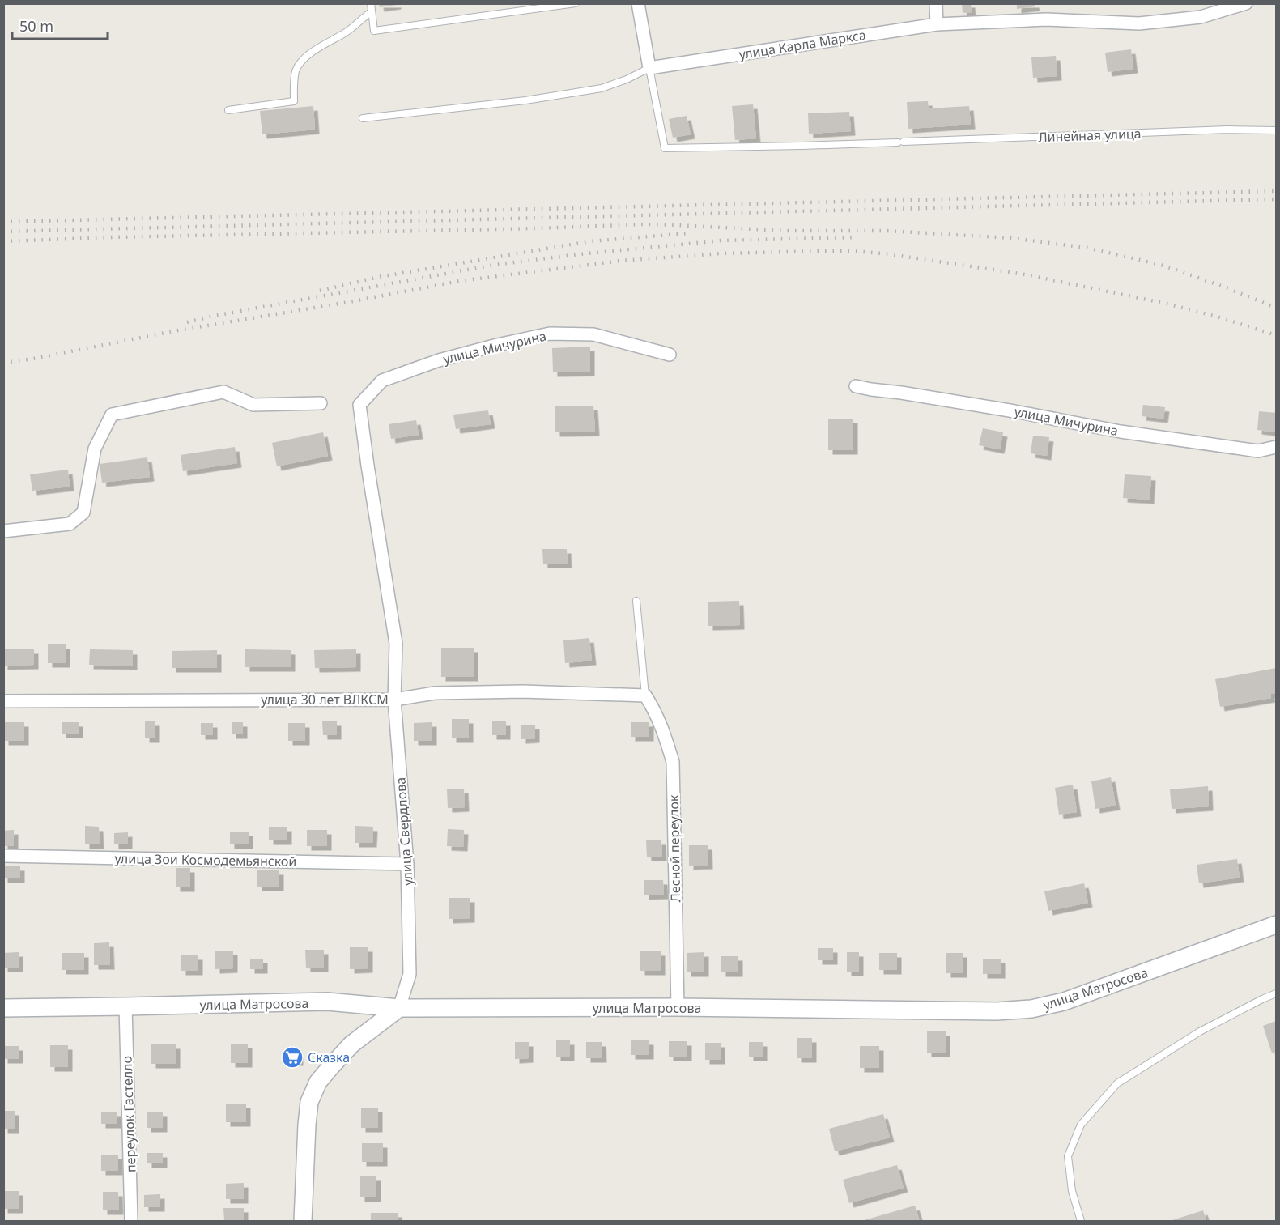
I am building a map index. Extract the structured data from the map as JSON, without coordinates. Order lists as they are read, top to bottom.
{
  "streets": {
    "street": [
      "улица Карла Маркса",
      "улица Мичурина",
      "улица 30 лет ВЛКСМ",
      "улица Свердлова",
      "Лесной переулок",
      "улица Зои Космодемьянской",
      "улица Матросова",
      "переулок Гастелло"
    ],
    "lane": ["Линейная улица"]
  },
  "crossings": [
    ["улица Карла Маркса", "Линейная улица"],
    ["улица Мичурина", "улица Свердлова"],
    ["улица 30 лет ВЛКСМ", "улица Свердлова"],
    ["улица 30 лет ВЛКСМ", "Лесной переулок"],
    ["улица Свердлова", "улица Зои Космодемьянской"],
    ["улица Свердлова", "улица Матросова"],
    ["Лесной переулок", "улица Матросова"],
    ["улица Матросова", "переулок Гастелло"]
  ],
  "places": {
    "supermarket": ["Сказка"]
  },
  "scale_bar": "50 m"
}
